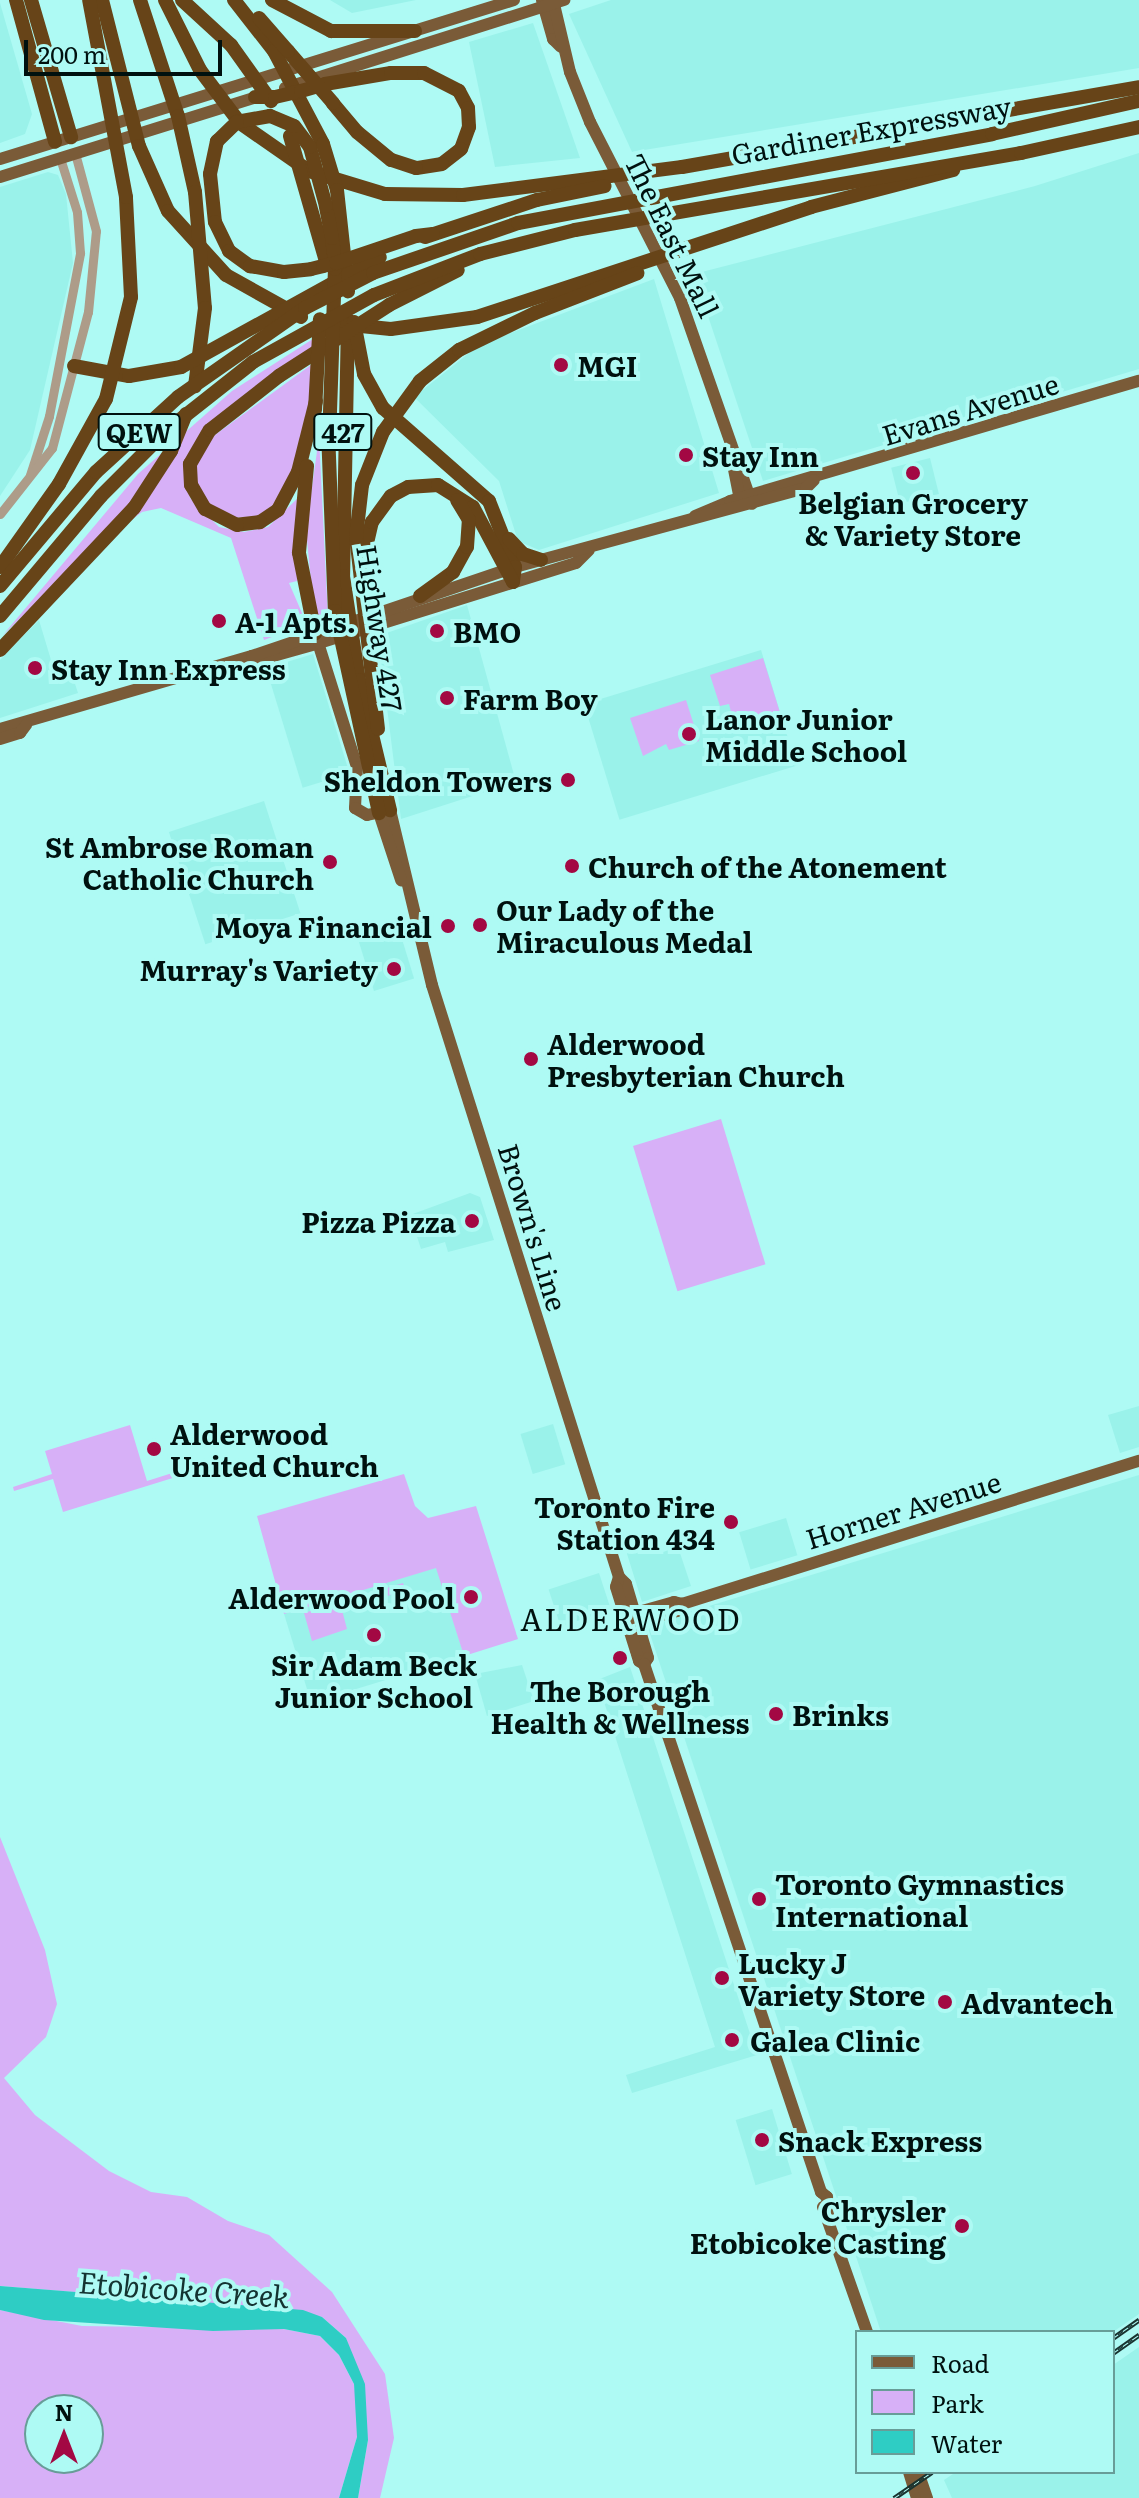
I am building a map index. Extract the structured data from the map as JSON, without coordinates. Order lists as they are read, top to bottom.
{
  "streets": {
    "highway": [
      "Gardiner Expressway",
      "QEW",
      "427",
      "Highway 427"
    ],
    "main road": [
      "The East Mall",
      "Evans Avenue",
      "Brown's Line",
      "Horner Avenue"
    ]
  },
  "crossings": [
    ["Gardiner Expressway", "QEW"],
    ["The East Mall", "Evans Avenue"],
    ["Highway 427", "Brown's Line"],
    ["Brown's Line", "Horner Avenue"]
  ],
  "districts": ["ALDERWOOD"],
  "water": ["Etobicoke Creek"],
  "places": [
    "MGI",
    "Stay Inn",
    "Belgian Grocery & Variety Store",
    "A-1 Apts.",
    "BMO",
    "Stay Inn Express",
    "Farm Boy",
    "Lanor Junior Middle School",
    "Sheldon Towers",
    "St Ambrose Roman Catholic Church",
    "Church of the Atonement",
    "Our Lady of the Miraculous Medal",
    "Moya Financial",
    "Murray's Variety",
    "Alderwood Presbyterian Church",
    "Pizza Pizza",
    "Alderwood United Church",
    "Toronto Fire Station 434",
    "Alderwood Pool",
    "Sir Adam Beck Junior School",
    "The Borough Health & Wellness",
    "Brinks",
    "Toronto Gymnastics International",
    "Lucky J Variety Store",
    "Advantech",
    "Galea Clinic",
    "Snack Express",
    "Chrysler Etobicoke Casting"
  ],
  "legend": ["Road", "Park", "Water"],
  "scale_bar": "200 m",
  "north": "top"
}
